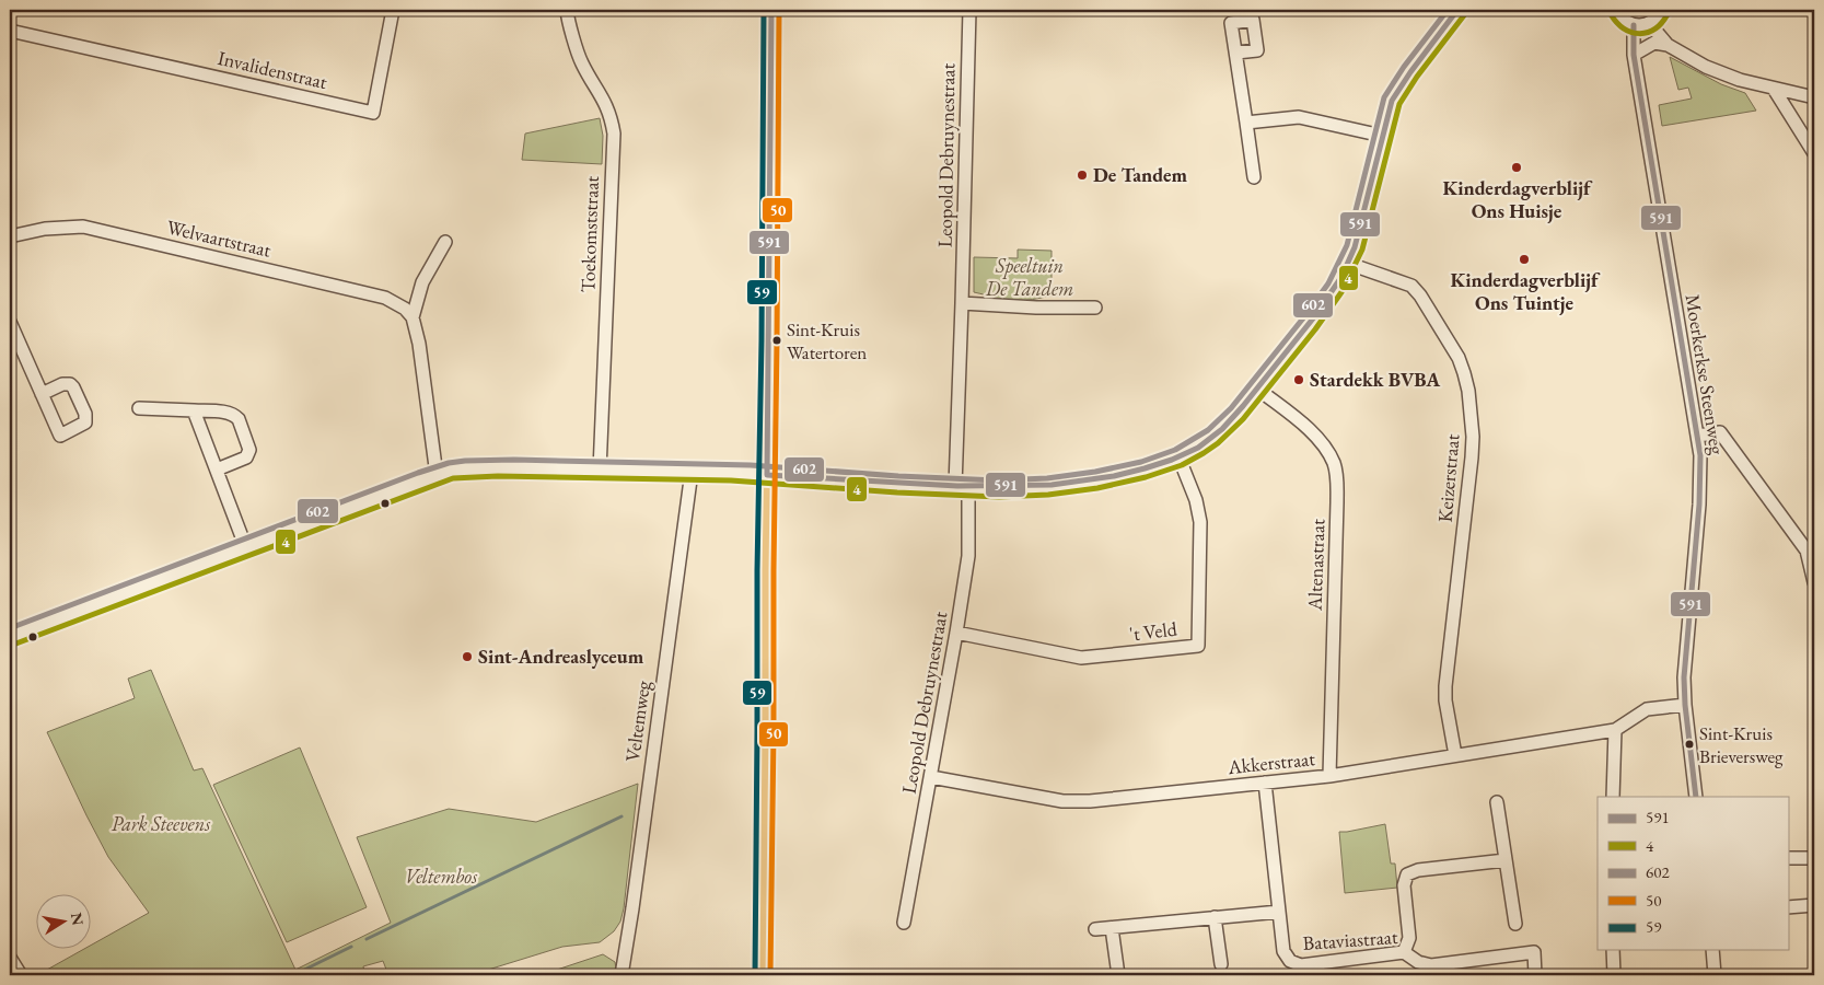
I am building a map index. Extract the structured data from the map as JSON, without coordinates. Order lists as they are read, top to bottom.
{
  "streets": {
    "street": [
      "Invalidenstraat",
      "Leopold Debruynestraat",
      "Toekomststraat",
      "Welvaartstraat",
      "Moerkerkse Steenweg",
      "Keizerstraat",
      "Altenastraat",
      "'t Veld",
      "Veltemweg",
      "Akkerstraat",
      "Bataviastraat"
    ]
  },
  "crossings": [
    ["Leopold Debruynestraat", "'t Veld"],
    ["Leopold Debruynestraat", "Akkerstraat"],
    ["Keizerstraat", "Akkerstraat"],
    ["Altenastraat", "Akkerstraat"],
    ["Akkerstraat", "Bataviastraat"]
  ],
  "parks": ["Speeltuin De Tandem", "Park Steevens", "Veltembos"],
  "places": [
    "Kinderdagverblijf Ons Huisje",
    "De Tandem",
    "Kinderdagverblijf Ons Tuintje",
    "Sint-Kruis Watertoren",
    "Stardekk BVBA",
    "Sint-Andreaslyceum",
    "Sint-Kruis Brieversweg"
  ],
  "lines": [
    "transit line 591",
    "transit line 602",
    "transit line 50",
    "transit line 59",
    "transit line 4"
  ],
  "legend": [
    "591",
    "4",
    "602",
    "50",
    "59"
  ],
  "north": "right"
}
